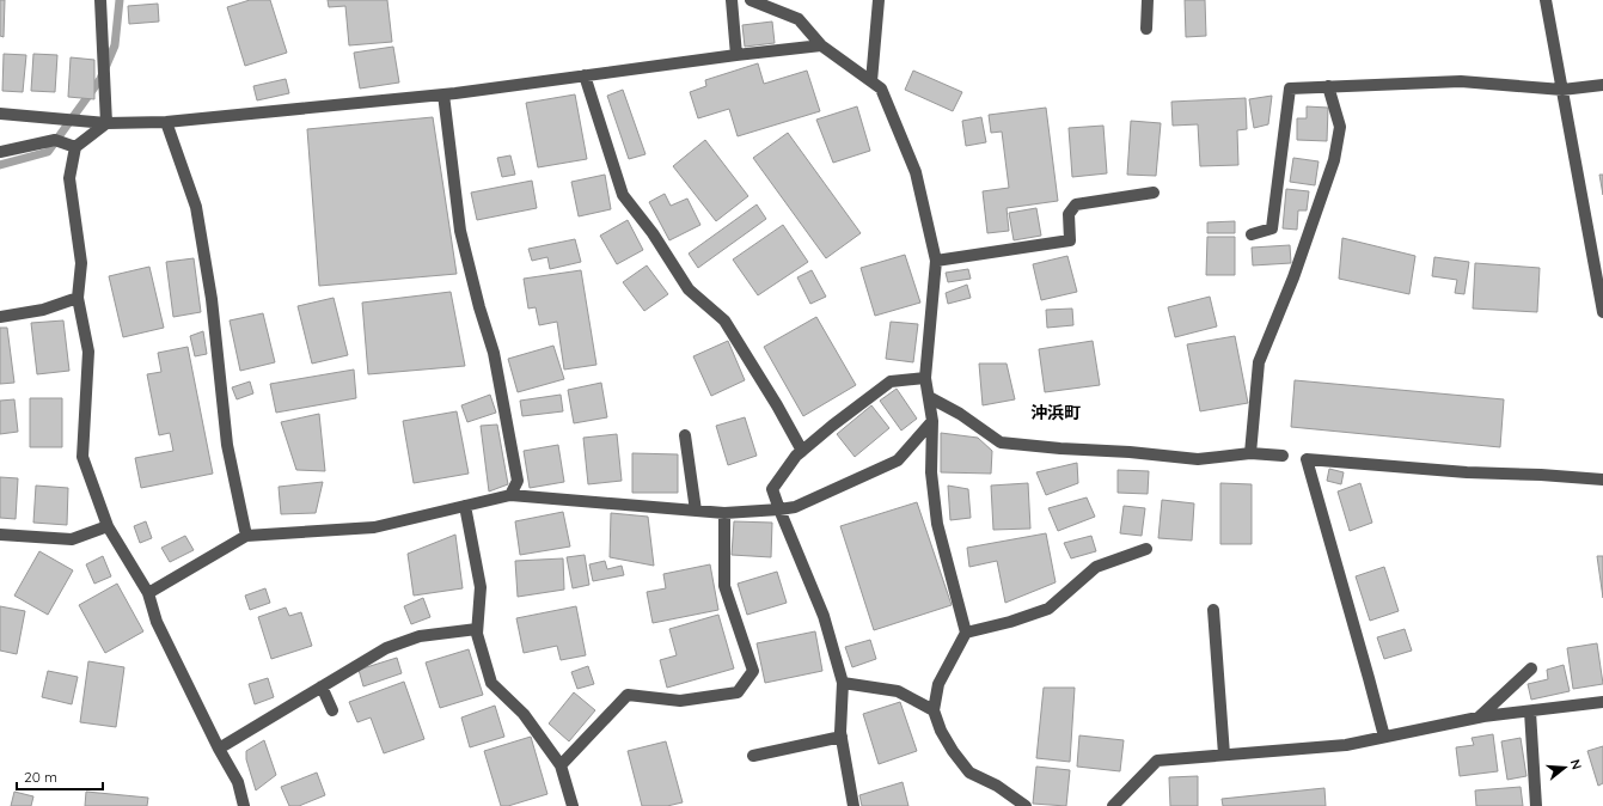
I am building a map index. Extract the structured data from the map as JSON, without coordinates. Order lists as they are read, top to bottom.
{
  "districts": ["沖浜町"],
  "scale_bar": "20 m",
  "north": "right"
}
